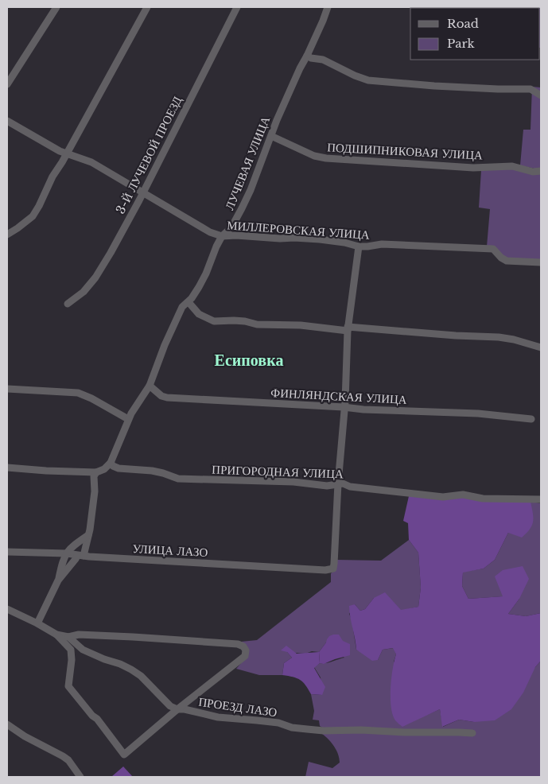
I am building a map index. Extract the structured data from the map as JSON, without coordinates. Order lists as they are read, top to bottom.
{
  "streets": {
    "street": [
      "ПОДШИПНИКОВАЯ УЛИЦА",
      "3-Й ЛУЧЕВОЙ ПРОЕЗД",
      "ЛУЧЕВАЯ УЛИЦА",
      "МИЛЛЕРОВСКАЯ УЛИЦА",
      "ФИНЛЯНДСКАЯ УЛИЦА",
      "ПРИГОРОДНАЯ УЛИЦА",
      "УЛИЦА ЛАЗО",
      "ПРОЕЗД ЛАЗО"
    ]
  },
  "crossings": [
    ["ПОДШИПНИКОВАЯ УЛИЦА", "ЛУЧЕВАЯ УЛИЦА"],
    ["3-Й ЛУЧЕВОЙ ПРОЕЗД", "МИЛЛЕРОВСКАЯ УЛИЦА"],
    ["ЛУЧЕВАЯ УЛИЦА", "МИЛЛЕРОВСКАЯ УЛИЦА"],
    ["ЛУЧЕВАЯ УЛИЦА", "ФИНЛЯНДСКАЯ УЛИЦА"],
    ["ЛУЧЕВАЯ УЛИЦА", "ПРИГОРОДНАЯ УЛИЦА"],
    ["ПРИГОРОДНАЯ УЛИЦА", "УЛИЦА ЛАЗО"]
  ],
  "districts": ["Есиповка"],
  "legend": ["Road", "Park"]
}
